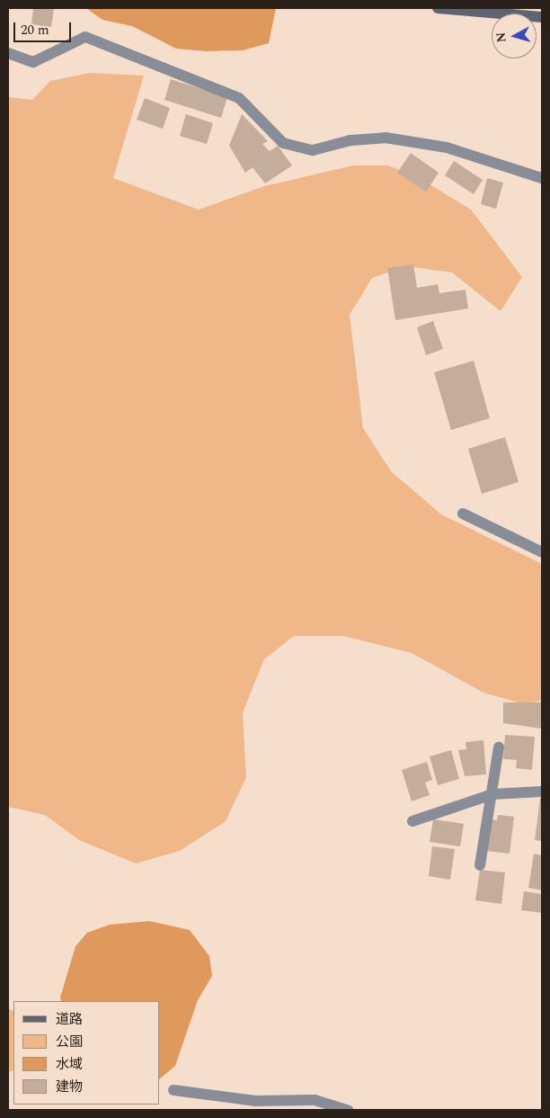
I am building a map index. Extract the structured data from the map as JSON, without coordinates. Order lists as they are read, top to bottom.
{
  "legend": [
    "道路",
    "公園",
    "水域",
    "建物"
  ],
  "scale_bar": "20 m",
  "north": "left"
}
